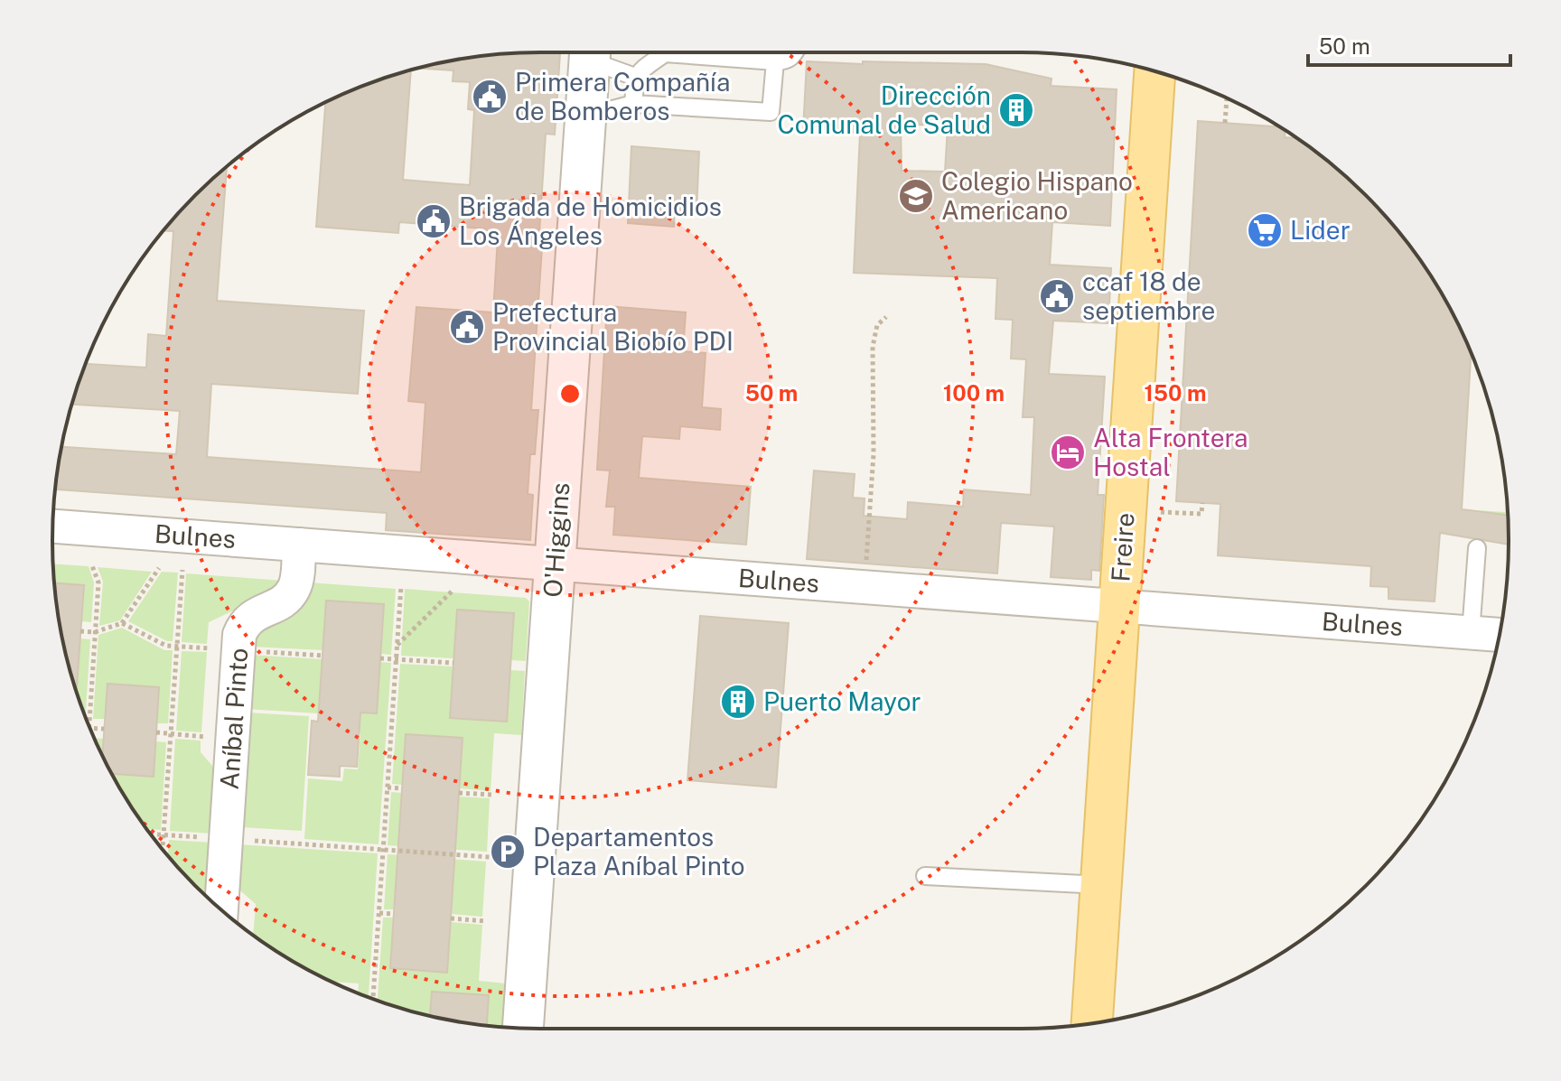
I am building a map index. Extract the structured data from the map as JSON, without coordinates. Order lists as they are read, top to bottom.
{
  "streets": {
    "main road": ["Freire"],
    "street": ["Bulnes", "O'Higgins", "Aníbal Pinto"]
  },
  "crossings": [
    ["Bulnes", "O'Higgins"],
    ["Bulnes", "Freire"],
    ["Bulnes", "Aníbal Pinto"]
  ],
  "places": {
    "public building": [
      "Primera Compañía de Bomberos",
      "Brigada de Homicidios Los Ángeles",
      "ccaf 18 de septiembre",
      "Prefectura Provincial Biobío PDI"
    ],
    "building": ["Dirección Comunal de Salud", "Puerto Mayor"],
    "school or university": ["Colegio Hispano Americano"],
    "supermarket": ["Lider"],
    "hotel": ["Alta Frontera Hostal"],
    "parking": ["Departamentos Plaza Aníbal Pinto"]
  },
  "scale_bar": "50 m",
  "rings": ["50 m", "100 m", "150 m"]
}
